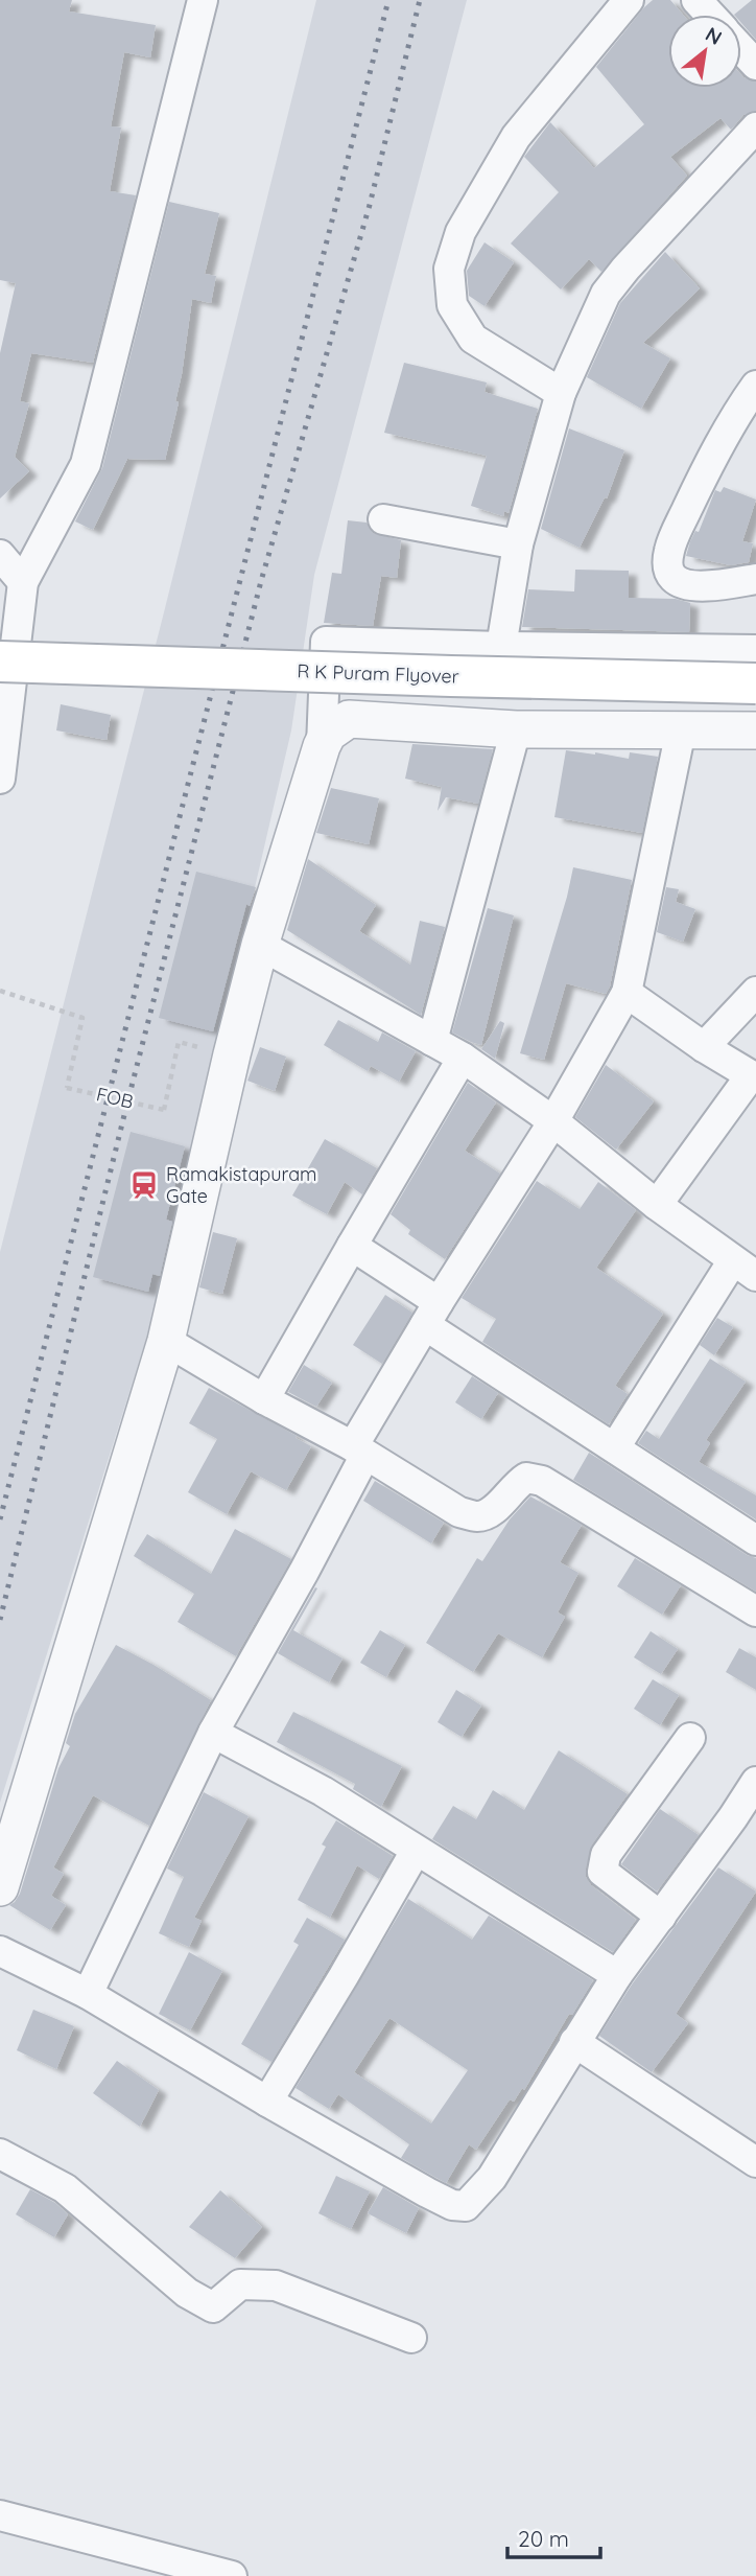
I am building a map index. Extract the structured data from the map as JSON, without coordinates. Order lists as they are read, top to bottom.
{
  "streets": {
    "main road": ["R K Puram Flyover"],
    "path": ["FOB"]
  },
  "places": {
    "station": ["Ramakistapuram Gate"]
  },
  "scale_bar": "20 m",
  "north": "top right"
}
